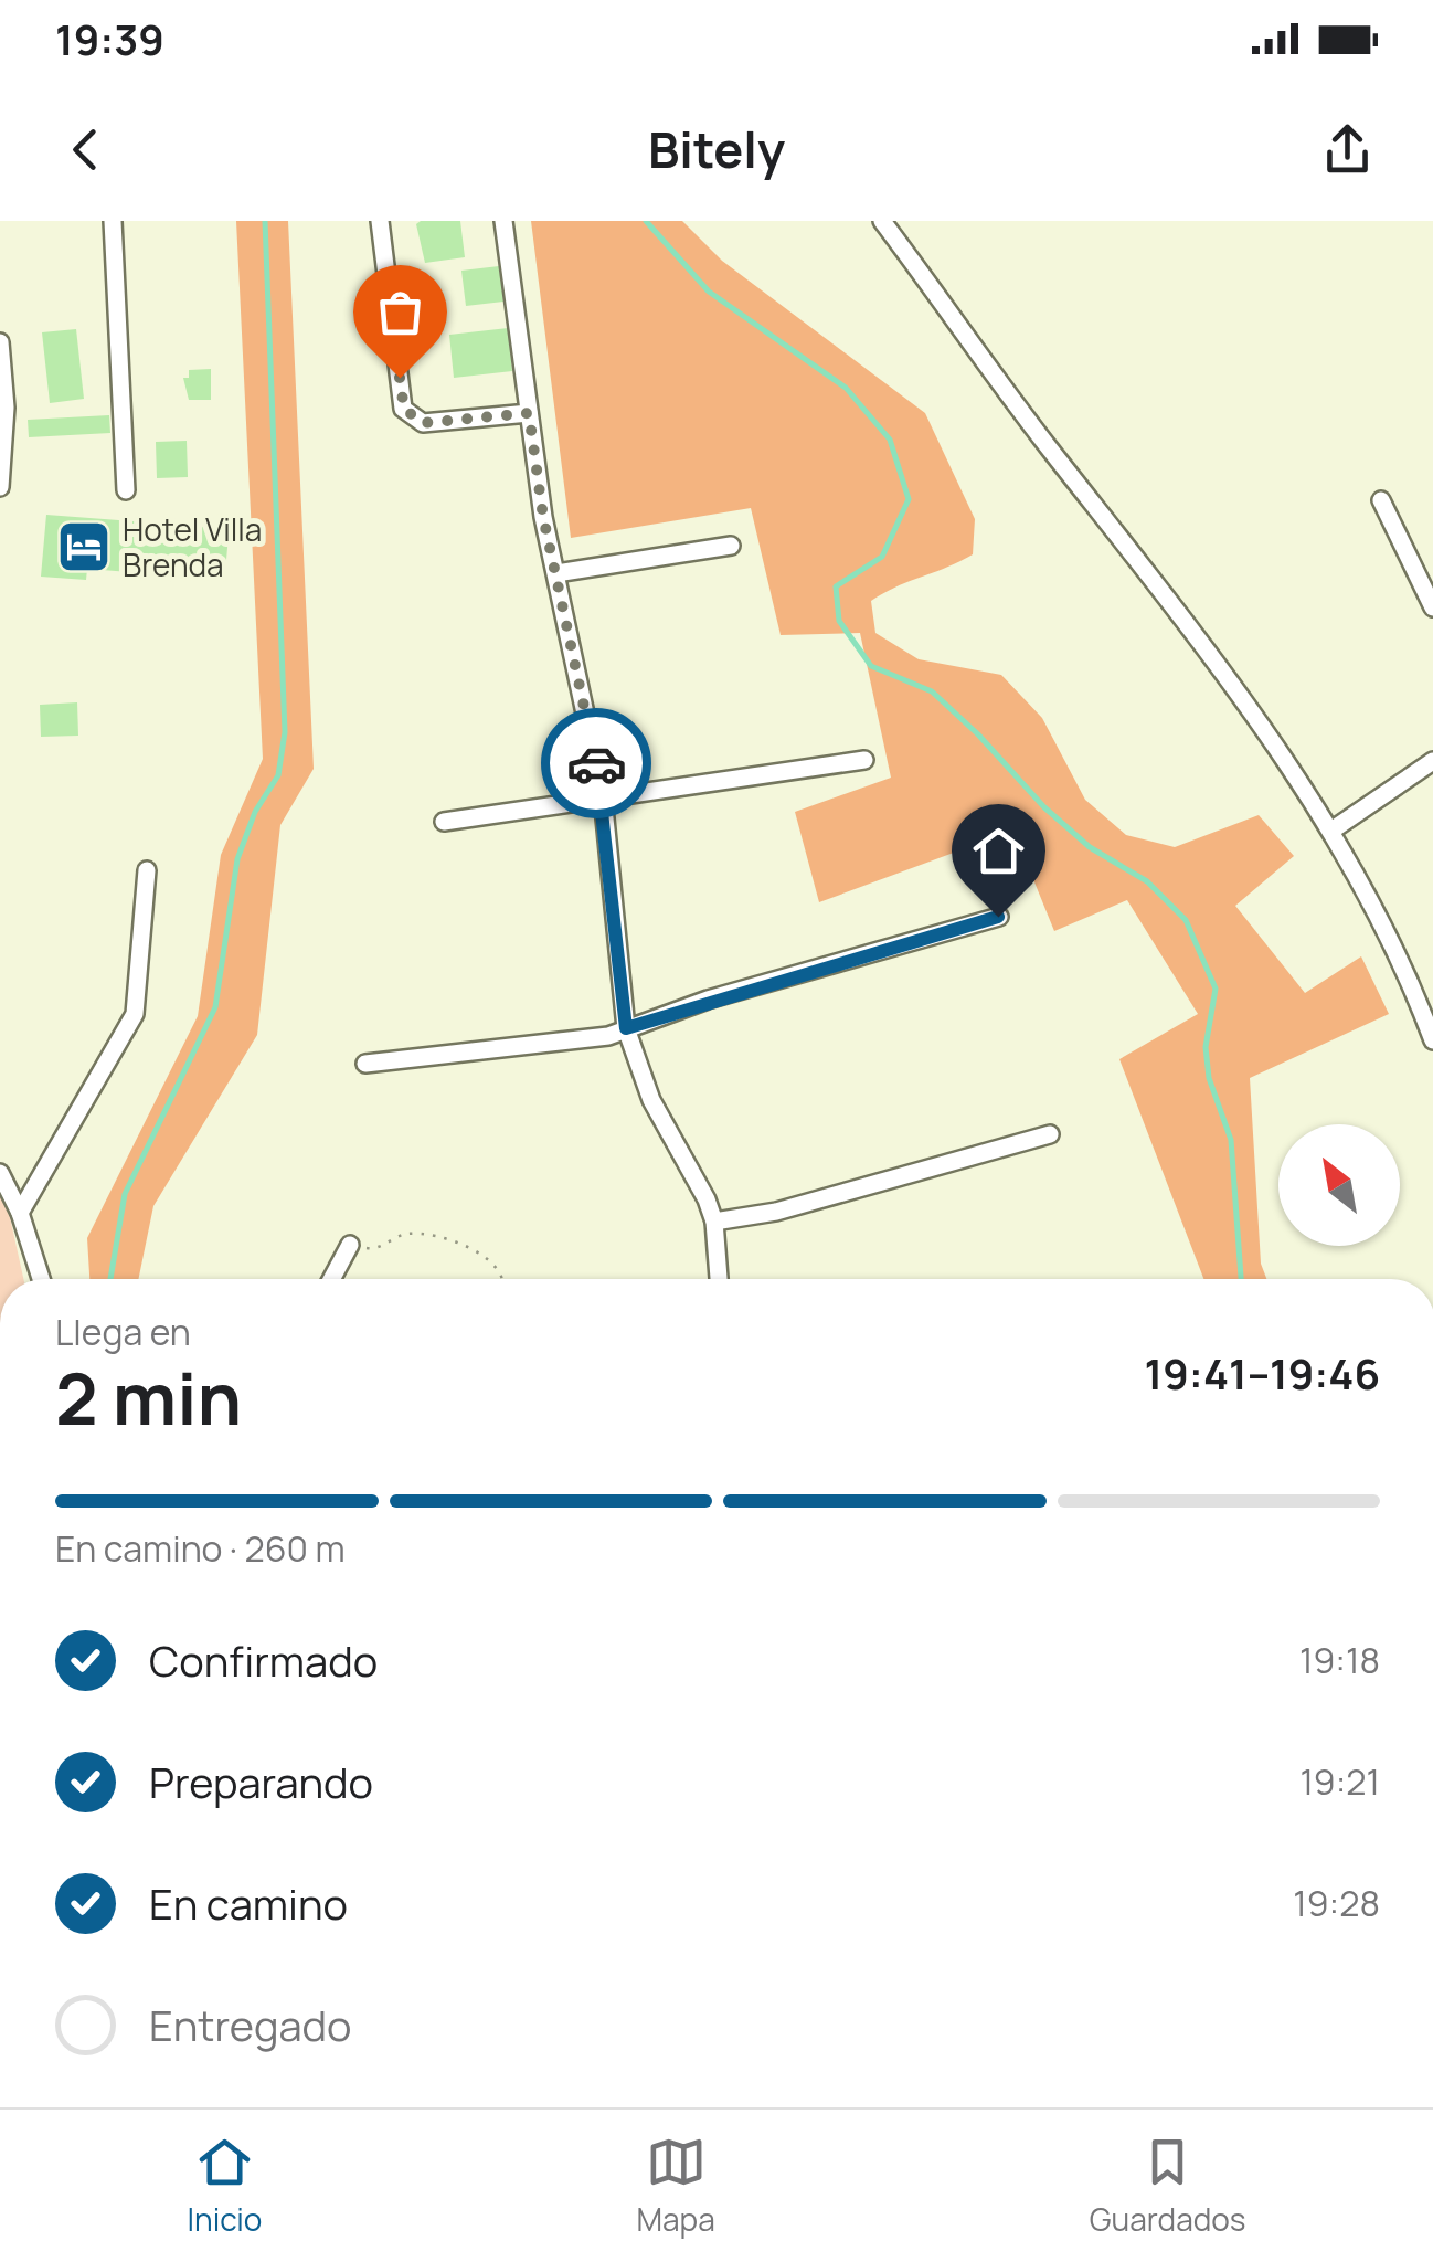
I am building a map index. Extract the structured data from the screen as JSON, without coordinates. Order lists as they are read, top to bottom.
{
  "places": {
    "hotel": ["Hotel Villa Brenda"]
  },
  "north": "top left",
  "page": {
    "status": "19:39",
    "header": "Bitely",
    "heading": ["2 min", "Llega en", "19:41–19:46"],
    "bar": "En camino · 260 m",
    "list": [
      ["Confirmado", "19:18"],
      ["Preparando", "19:21"],
      ["En camino", "19:28"],
      "Entregado"
    ],
    "tabs": ["Inicio", "Mapa", "Guardados"]
  }
}
